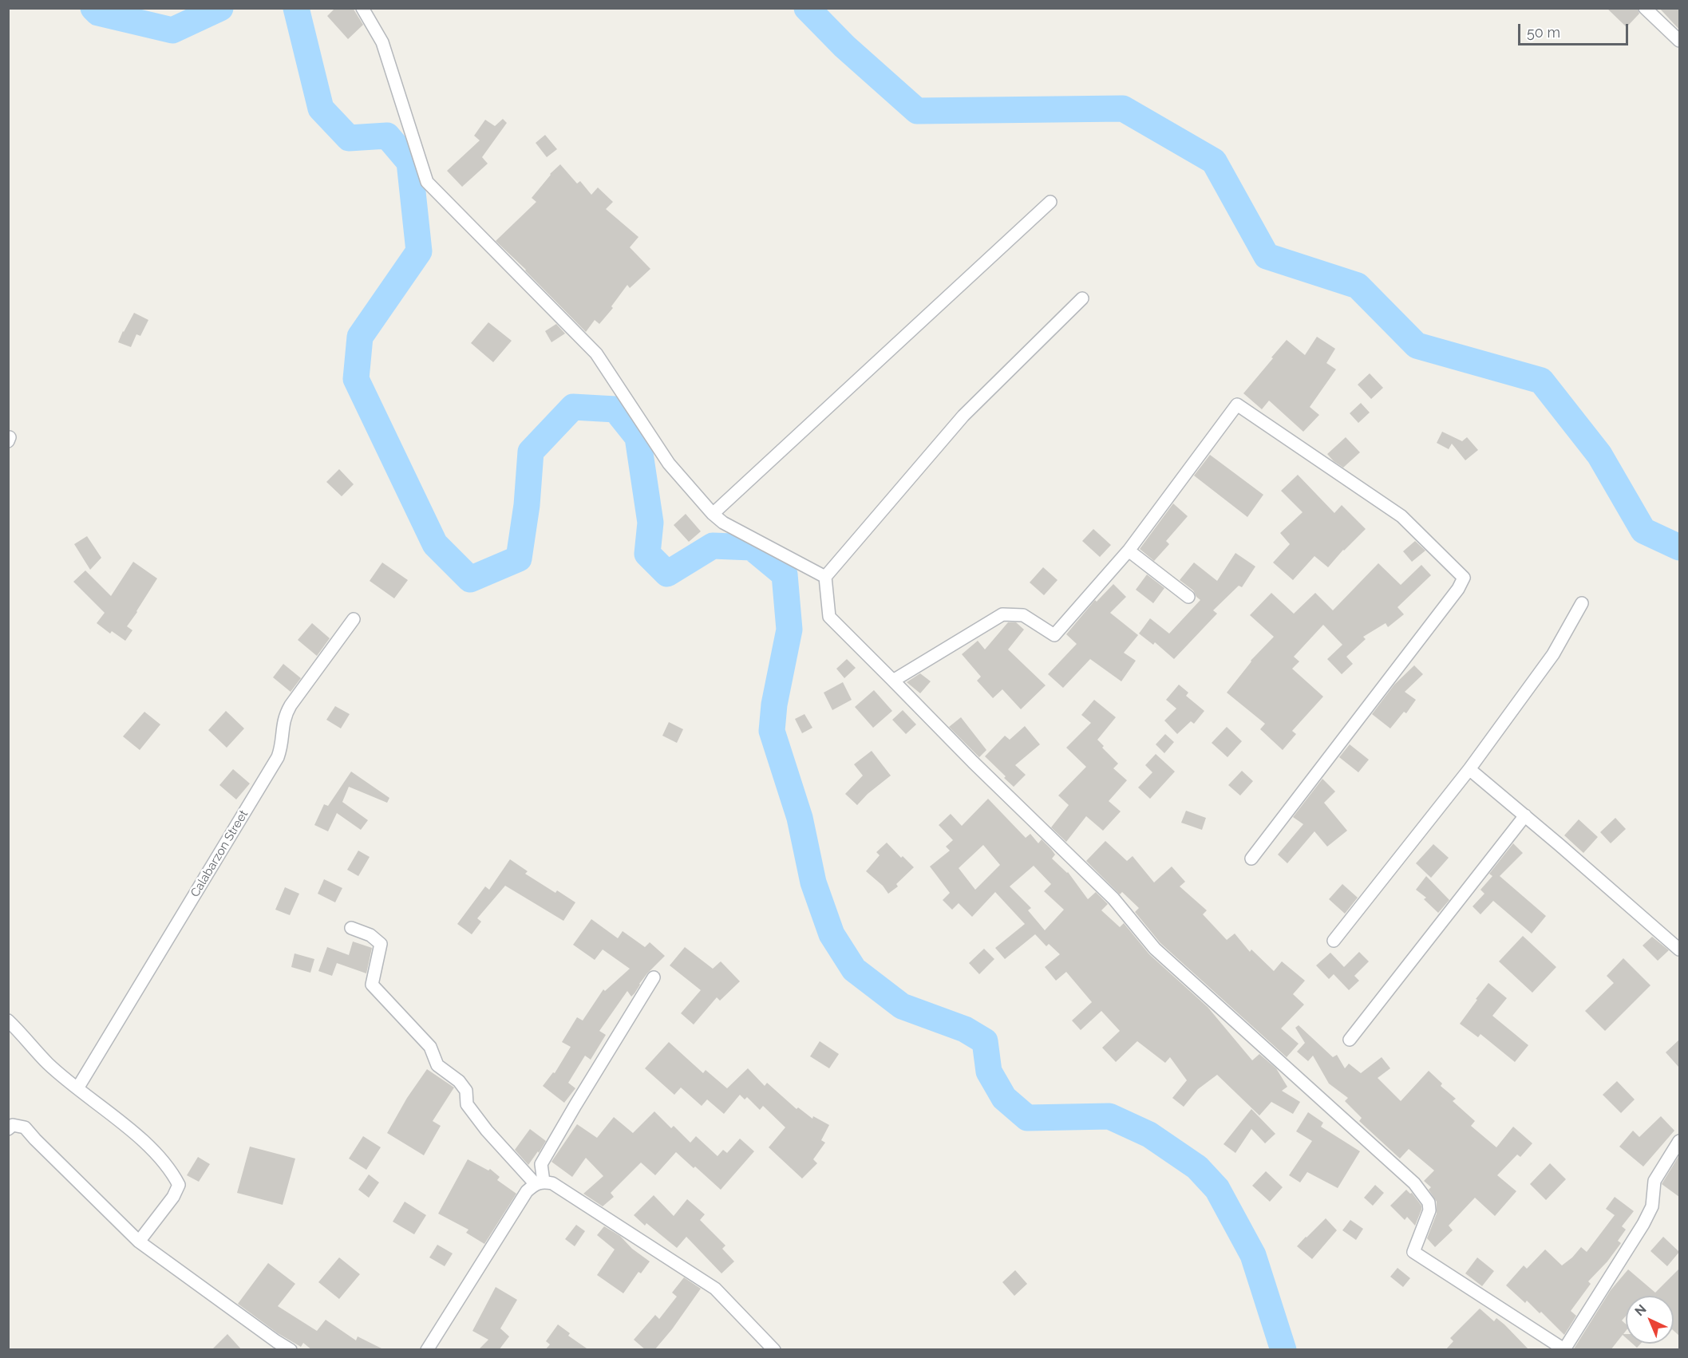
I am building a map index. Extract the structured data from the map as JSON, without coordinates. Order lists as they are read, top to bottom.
{
  "streets": {
    "street": ["Calabarzon Street"]
  },
  "scale_bar": "50 m",
  "north": "top left"
}
